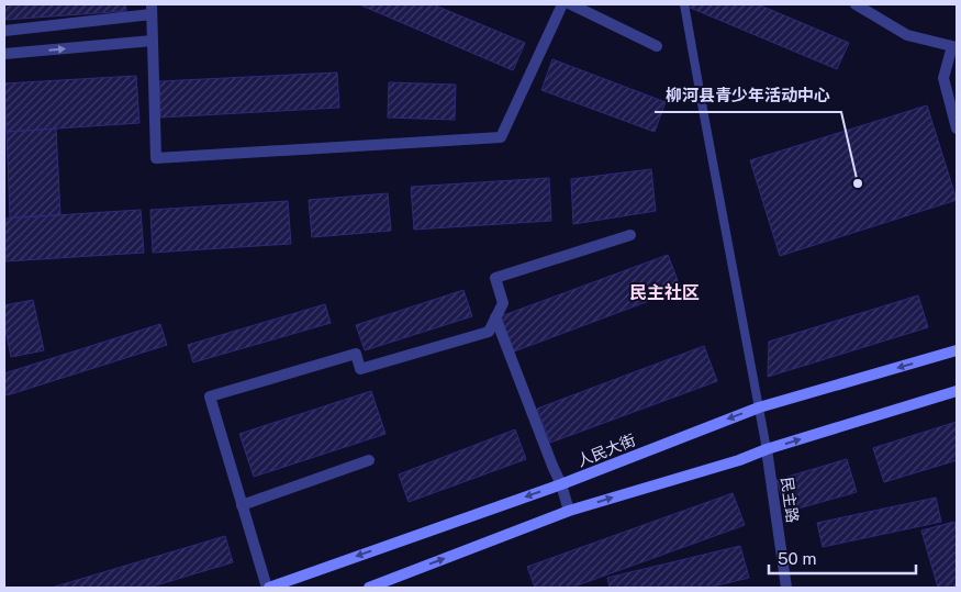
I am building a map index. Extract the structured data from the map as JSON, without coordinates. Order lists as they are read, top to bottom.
{
  "streets": {
    "street": ["人民大街", "民主路"]
  },
  "districts": ["民主社区"],
  "places": ["柳河县青少年活动中心"],
  "scale_bar": "50 m"
}
